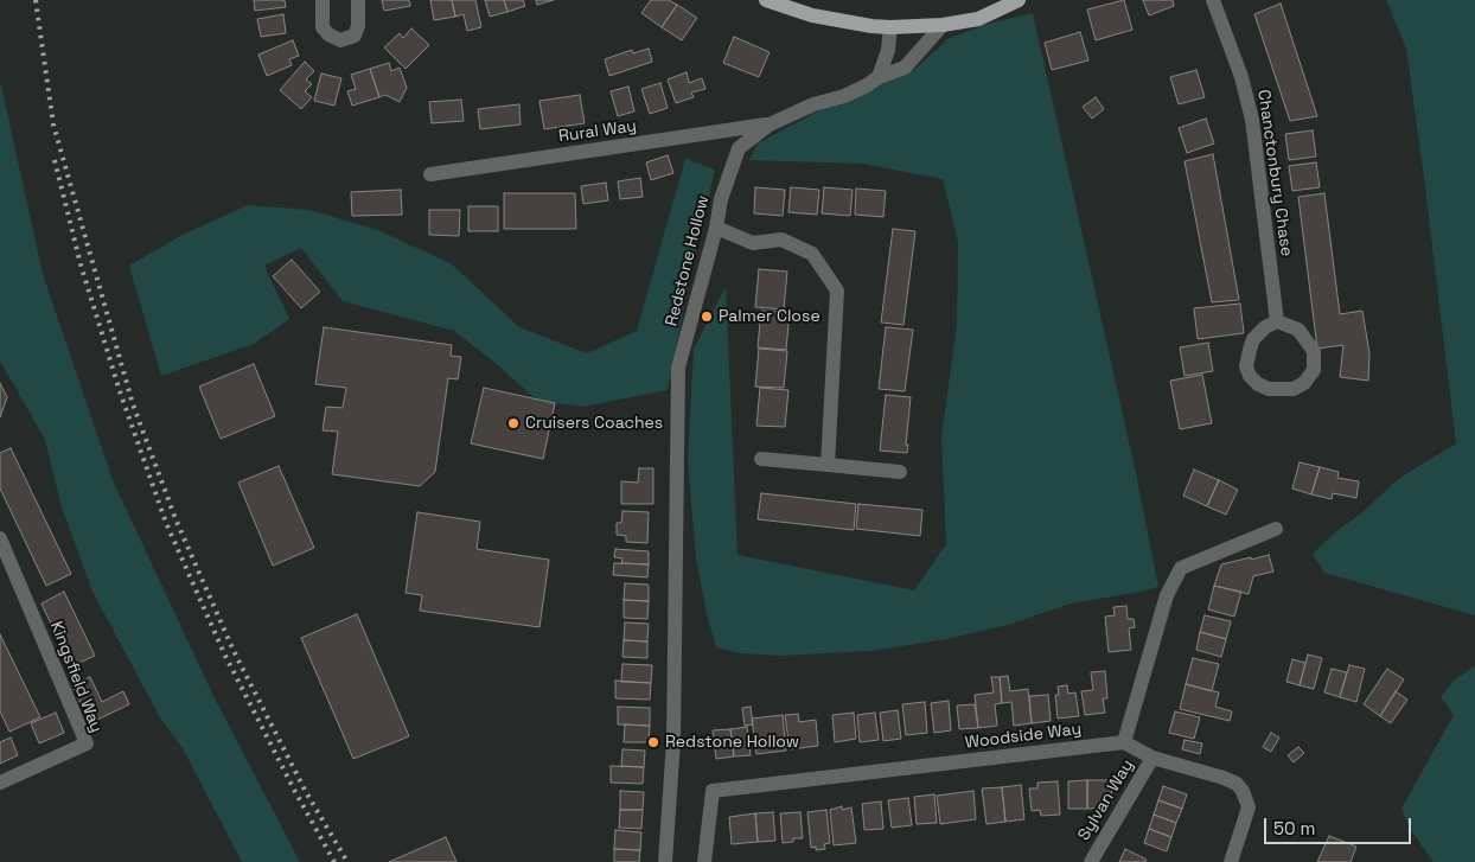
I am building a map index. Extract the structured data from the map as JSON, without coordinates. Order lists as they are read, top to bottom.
{
  "streets": {
    "street": [
      "Rural Way",
      "Chanctonbury Chase",
      "Redstone Hollow",
      "Kingsfield Way",
      "Woodside Way",
      "Sylvan Way"
    ]
  },
  "crossings": [
    ["Rural Way", "Redstone Hollow"],
    ["Woodside Way", "Sylvan Way"]
  ],
  "places": ["Palmer Close", "Cruisers Coaches", "Redstone Hollow"],
  "scale_bar": "50 m"
}
